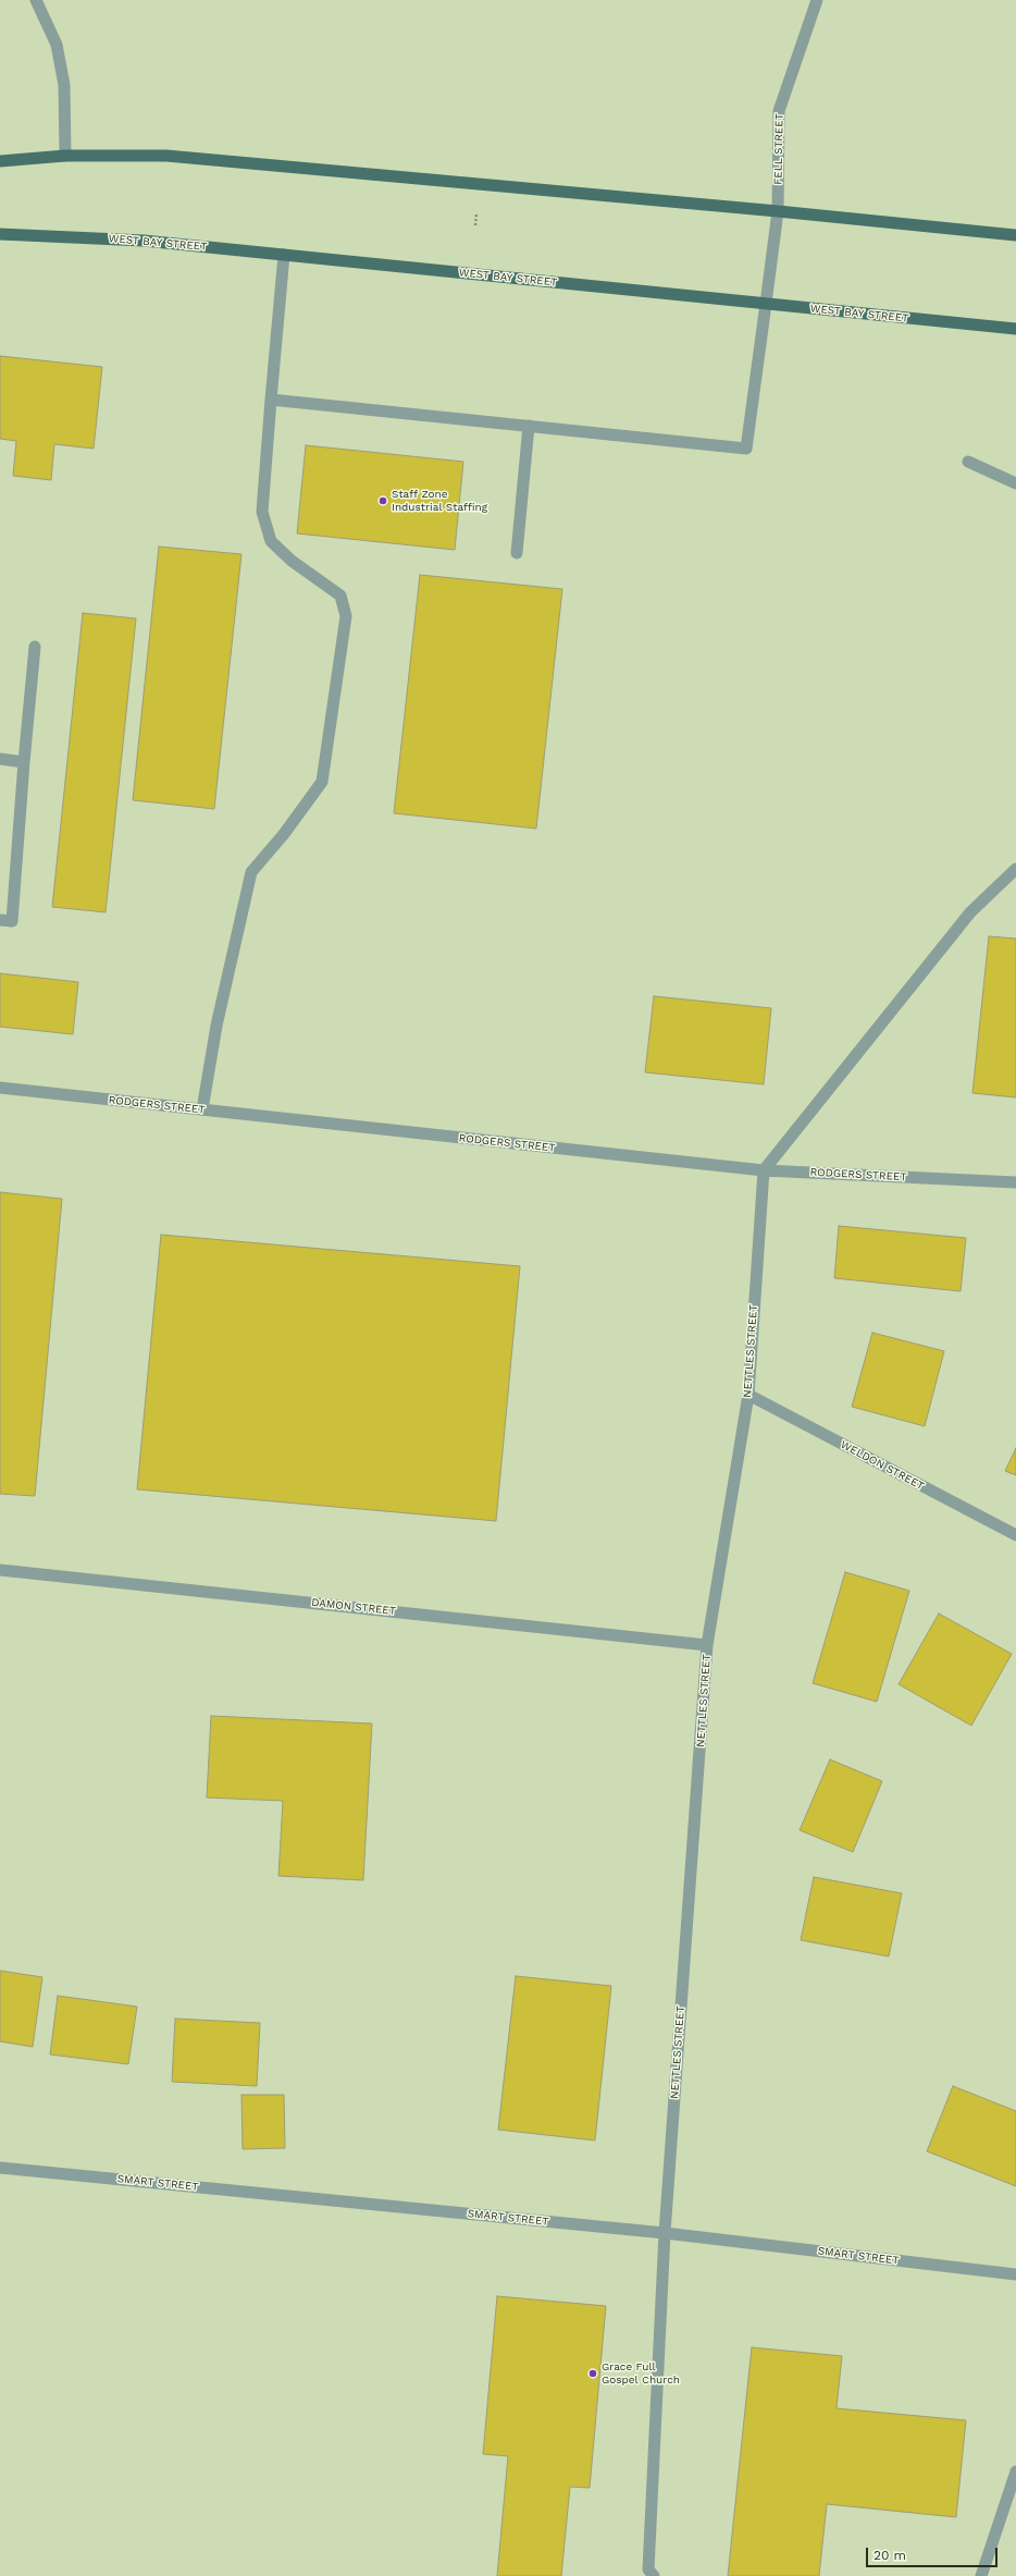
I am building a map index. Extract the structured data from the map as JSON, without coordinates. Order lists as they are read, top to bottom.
{
  "streets": {
    "main road": ["WEST BAY STREET"],
    "street": [
      "FELL STREET",
      "RODGERS STREET",
      "NETTLES STREET",
      "WELDON STREET",
      "DAMON STREET",
      "SMART STREET"
    ]
  },
  "crossings": [
    ["FELL STREET", "WEST BAY STREET"],
    ["RODGERS STREET", "NETTLES STREET"],
    ["NETTLES STREET", "WELDON STREET"],
    ["NETTLES STREET", "DAMON STREET"],
    ["NETTLES STREET", "SMART STREET"]
  ],
  "places": ["Staff Zone Industrial Staffing", "Grace Full Gospel Church"],
  "scale_bar": "20 m"
}
